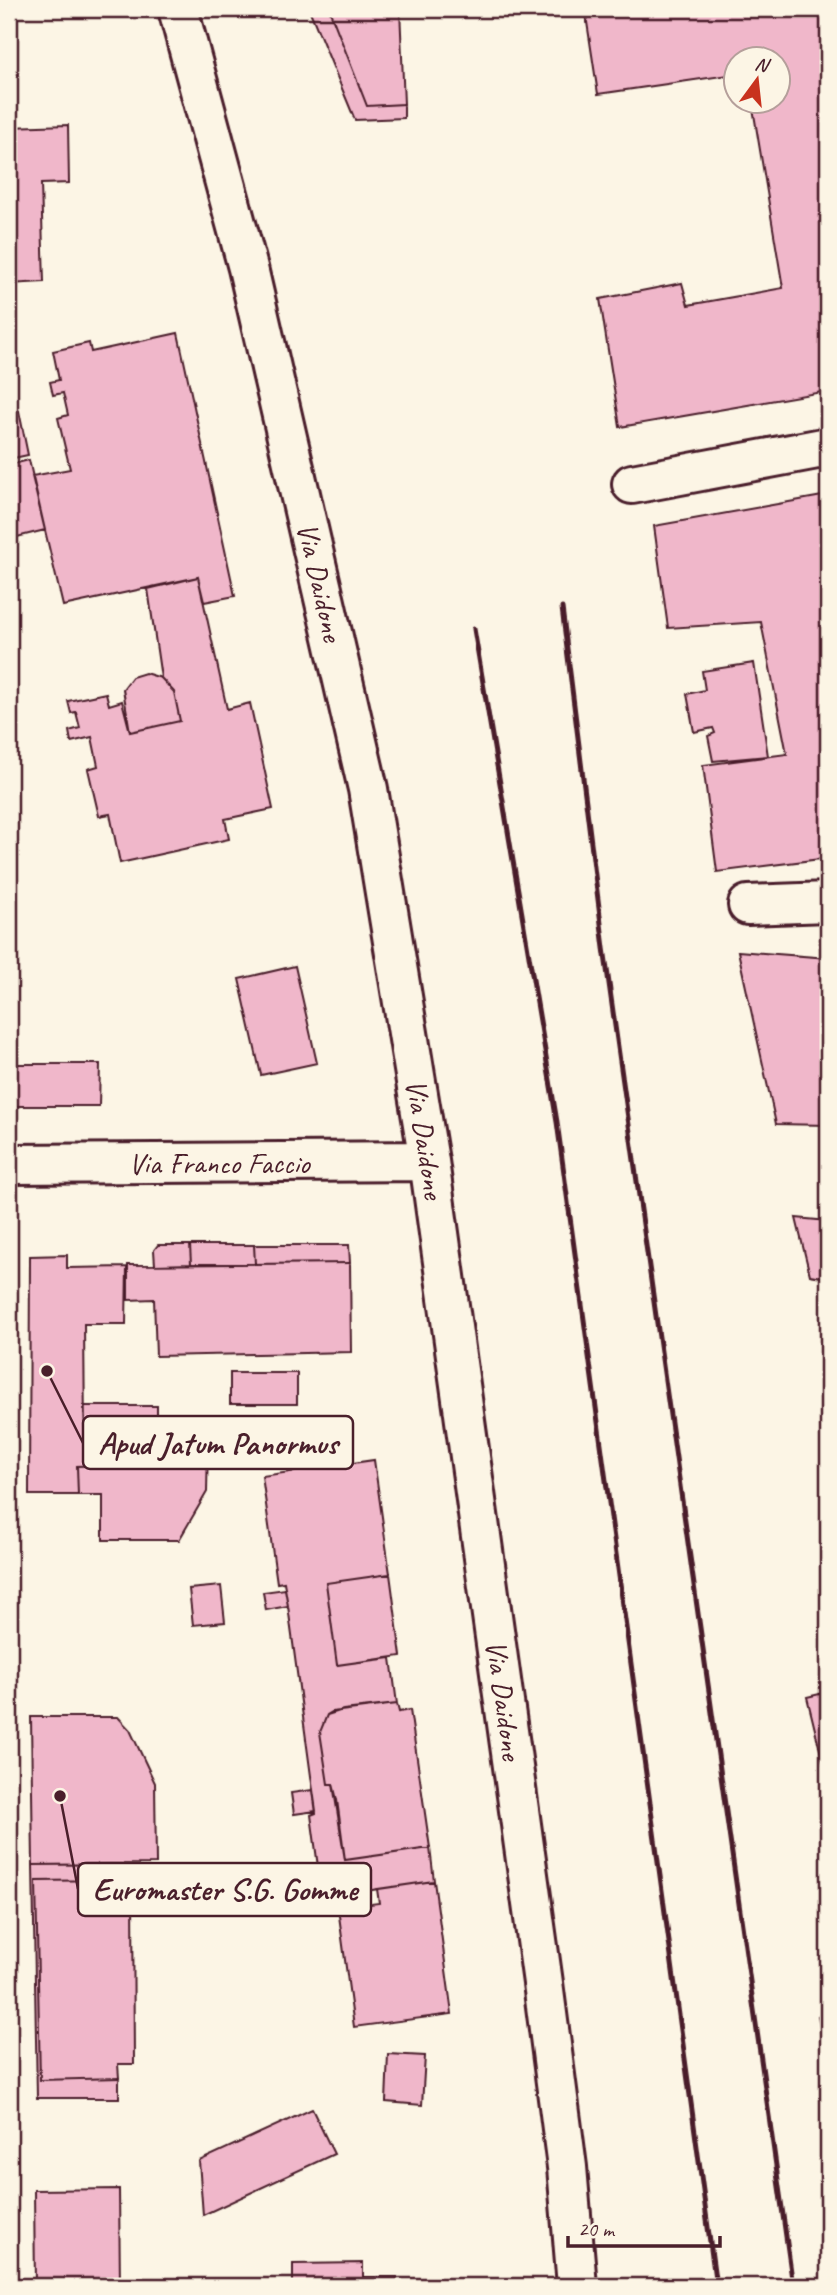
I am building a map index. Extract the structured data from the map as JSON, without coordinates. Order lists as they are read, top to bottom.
{
  "streets": {
    "street": ["Via Daidone", "Via Franco Faccio"]
  },
  "crossings": [
    ["Via Daidone", "Via Franco Faccio"]
  ],
  "places": ["Apud Jatum Panormus", "Euromaster S.G. Gomme"],
  "scale_bar": "20 m",
  "north": "top"
}
